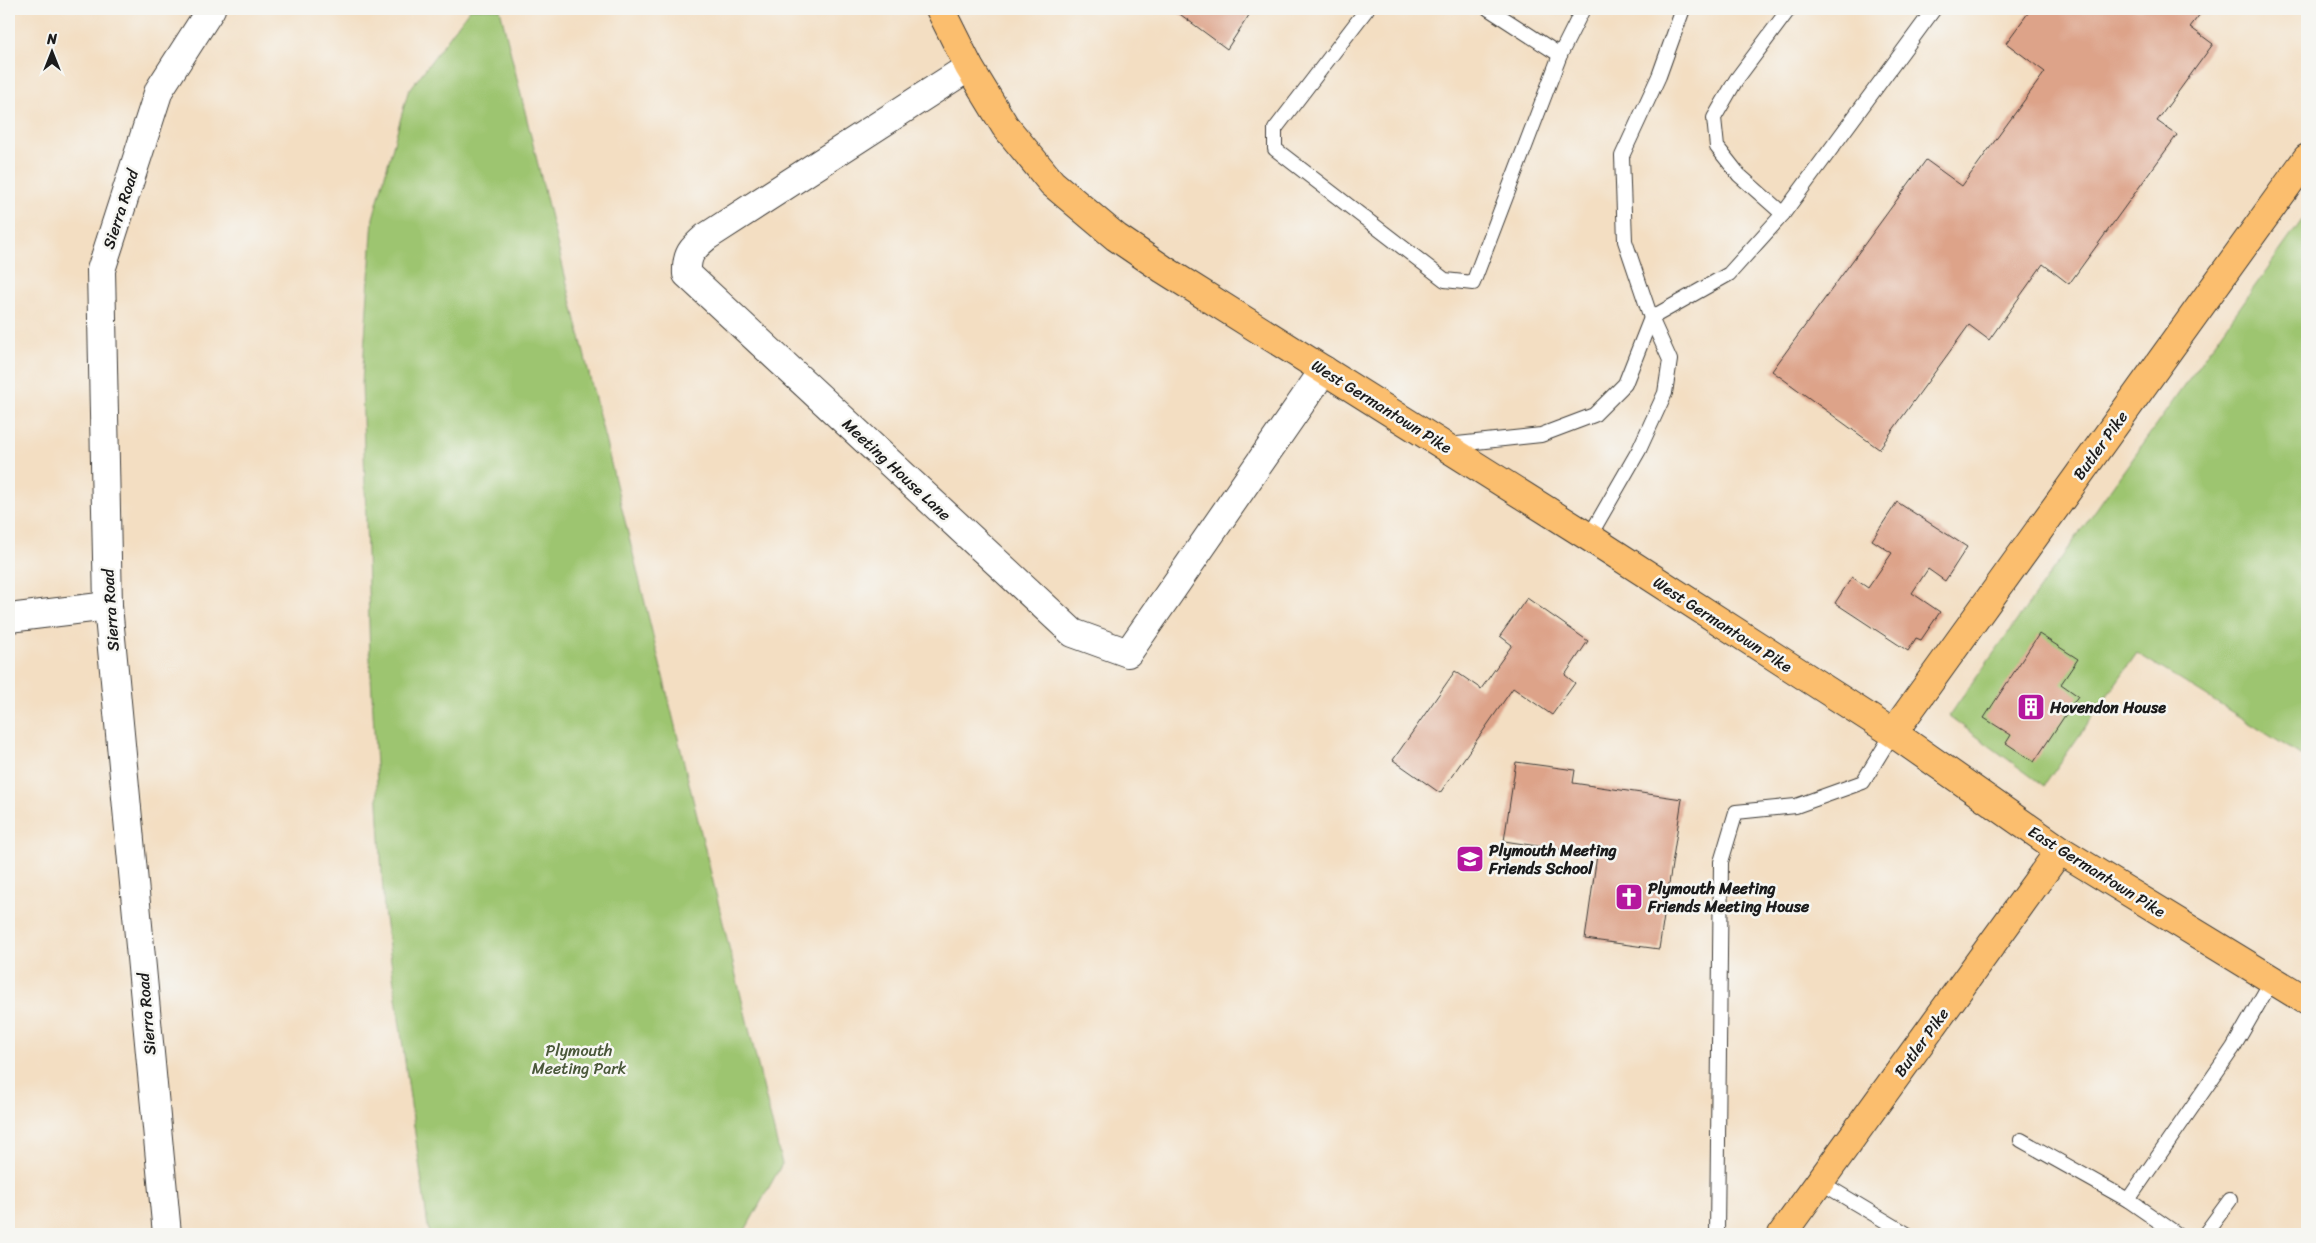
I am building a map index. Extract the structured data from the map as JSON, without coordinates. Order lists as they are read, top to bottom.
{
  "streets": {
    "main road": ["West Germantown Pike", "Butler Pike", "East Germantown Pike"],
    "street": ["Sierra Road", "Meeting House Lane"]
  },
  "crossings": [
    ["West Germantown Pike", "Butler Pike"],
    ["West Germantown Pike", "Meeting House Lane"],
    ["West Germantown Pike", "East Germantown Pike"],
    ["Butler Pike", "East Germantown Pike"]
  ],
  "parks": ["Plymouth Meeting Park"],
  "places": {
    "building": ["Hovendon House"],
    "school or university": ["Plymouth Meeting Friends School"],
    "church": ["Plymouth Meeting Friends Meeting House"]
  },
  "north": "top"
}
